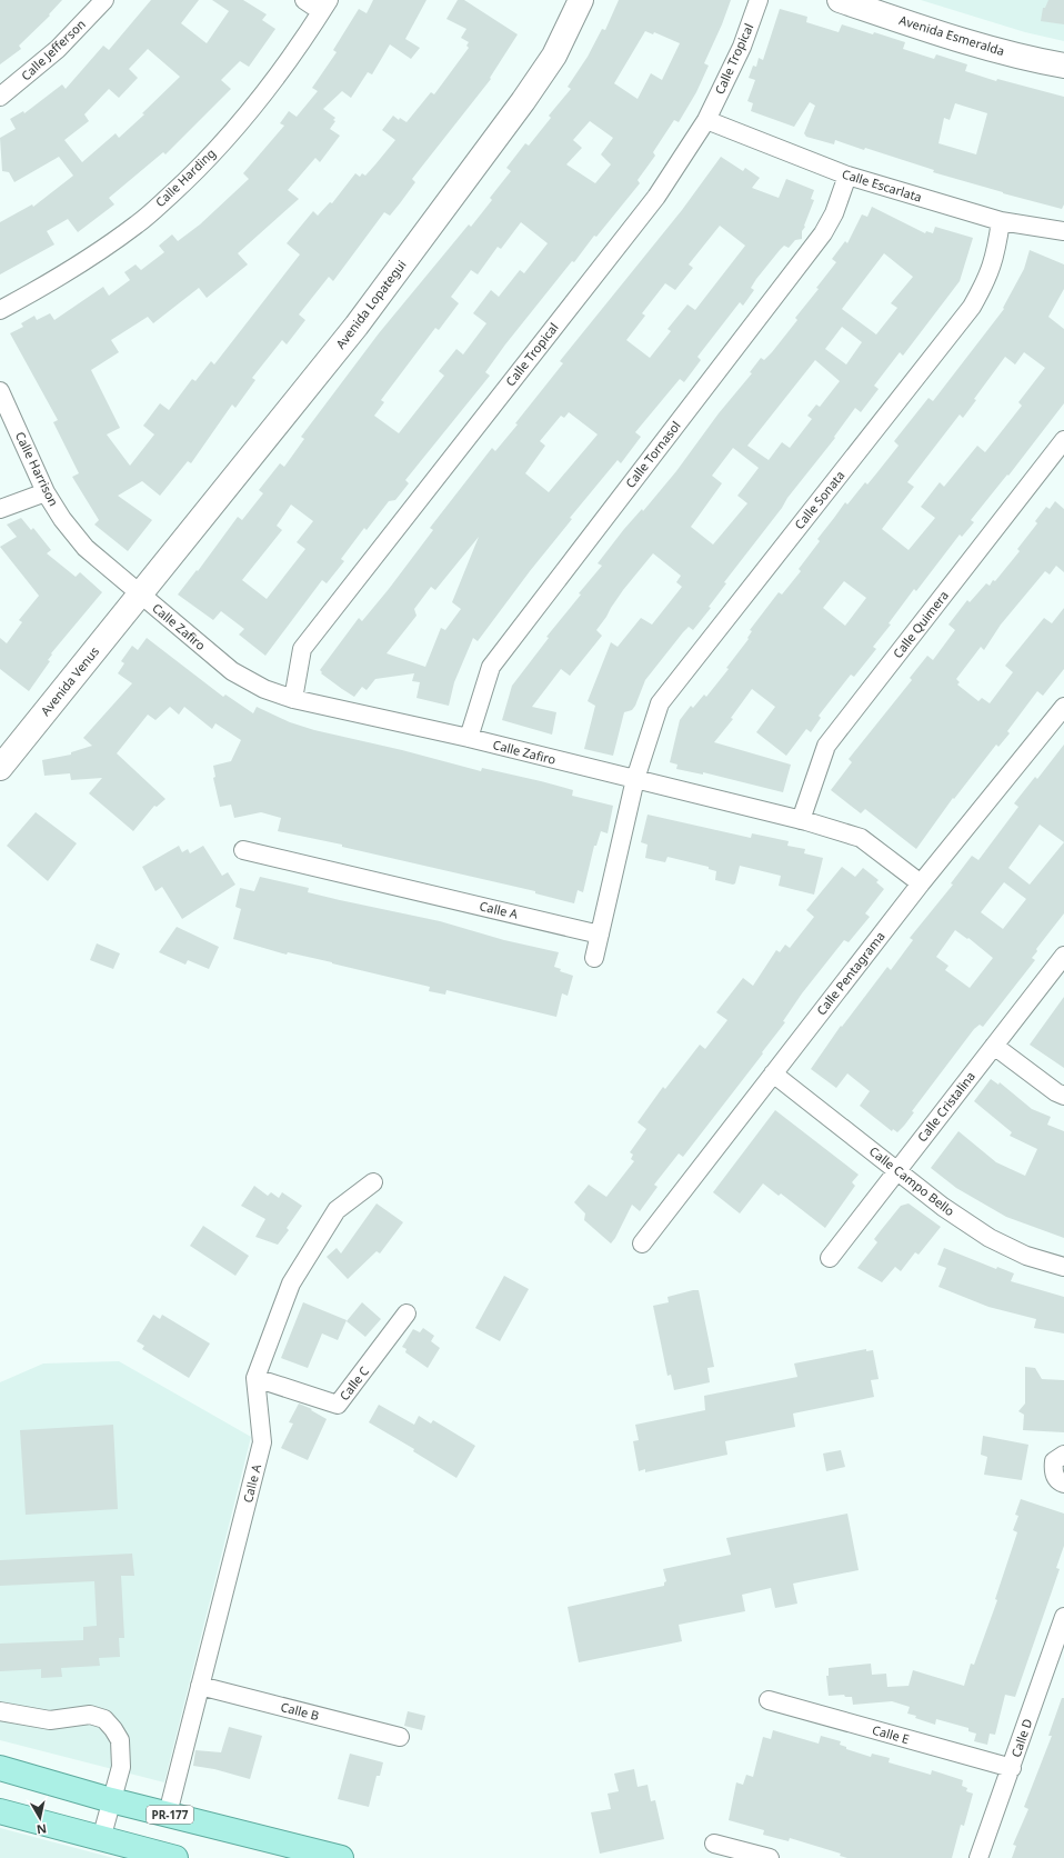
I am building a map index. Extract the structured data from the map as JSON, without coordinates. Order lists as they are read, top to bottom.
{
  "streets": {
    "main road": ["PR-177"],
    "street": [
      "Avenida Esmeralda",
      "Calle Jefferson",
      "Calle Tropical",
      "Calle Harding",
      "Calle Escarlata",
      "Avenida Lopategui",
      "Calle Tornasol",
      "Calle Harrison",
      "Calle Sonata",
      "Calle Quimera",
      "Calle Zafiro",
      "Avenida Venus",
      "Calle A",
      "Calle Pentagrama",
      "Calle Cristalina",
      "Calle Campo Bello",
      "Calle C",
      "Calle B",
      "Calle E",
      "Calle D"
    ]
  },
  "crossings": [
    ["Calle Tropical", "Calle Escarlata"],
    ["Calle Tropical", "Calle Zafiro"],
    ["Calle Escarlata", "Calle Tornasol"],
    ["Calle Escarlata", "Calle Sonata"],
    ["Avenida Lopategui", "Calle Harrison"],
    ["Avenida Lopategui", "Calle Zafiro"],
    ["Avenida Lopategui", "Avenida Venus"],
    ["Calle Tornasol", "Calle Zafiro"],
    ["Calle Harrison", "Calle Zafiro"],
    ["Calle Harrison", "Avenida Venus"],
    ["Calle Sonata", "Calle Zafiro"],
    ["Calle Quimera", "Calle Zafiro"],
    ["Calle Zafiro", "Avenida Venus"],
    ["Calle Zafiro", "Calle Pentagrama"],
    ["Calle A", "Calle C"],
    ["Calle A", "Calle B"],
    ["Calle A", "PR-177"],
    ["Calle Pentagrama", "Calle Campo Bello"],
    ["Calle Cristalina", "Calle Campo Bello"],
    ["Calle E", "Calle D"]
  ],
  "north": "bottom"
}
